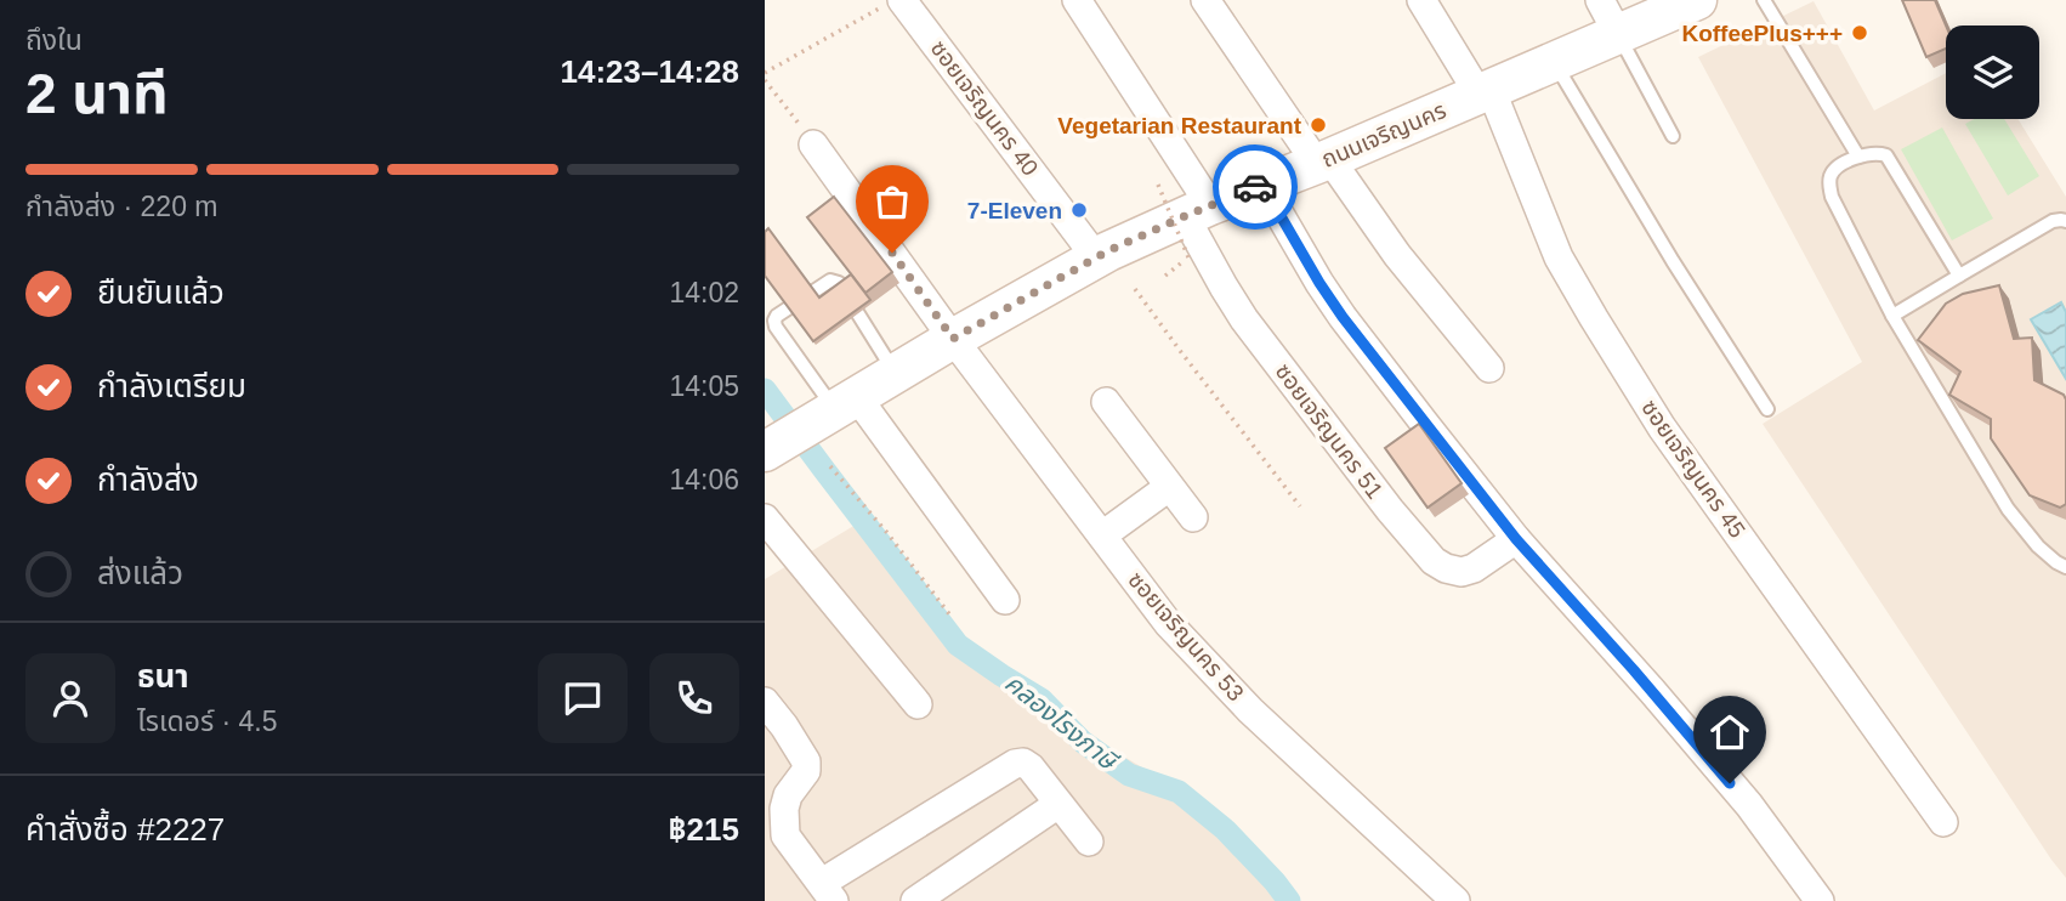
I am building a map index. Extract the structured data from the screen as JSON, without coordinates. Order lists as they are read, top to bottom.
{
  "streets": {
    "main road": ["ถนนเจริญนคร"],
    "street": [
      "ซอยเจริญนคร 40",
      "ซอยเจริญนคร 51",
      "ซอยเจริญนคร 45",
      "ซอยเจริญนคร 53"
    ]
  },
  "crossings": [
    ["ซอยเจริญนคร 40", "ถนนเจริญนคร"],
    ["ถนนเจริญนคร", "ซอยเจริญนคร 51"],
    ["ถนนเจริญนคร", "ซอยเจริญนคร 45"],
    ["ถนนเจริญนคร", "ซอยเจริญนคร 53"]
  ],
  "water": ["คลองโรงภาษี"],
  "places": ["KoffeePlus+++", "Vegetarian Restaurant", "7-Eleven"],
  "page": {
    "heading": ["2 นาที", "ถึงใน", "14:23–14:28"],
    "panel": [
      "ธนา",
      "ไรเดอร์ · 4.5",
      "คำสั่งซื้อ #2227",
      "฿215"
    ],
    "bar": "กำลังส่ง · 220 m",
    "list": [
      ["ยืนยันแล้ว", "14:02"],
      ["กำลังเตรียม", "14:05"],
      ["กำลังส่ง", "14:06"],
      "ส่งแล้ว"
    ]
  }
}
